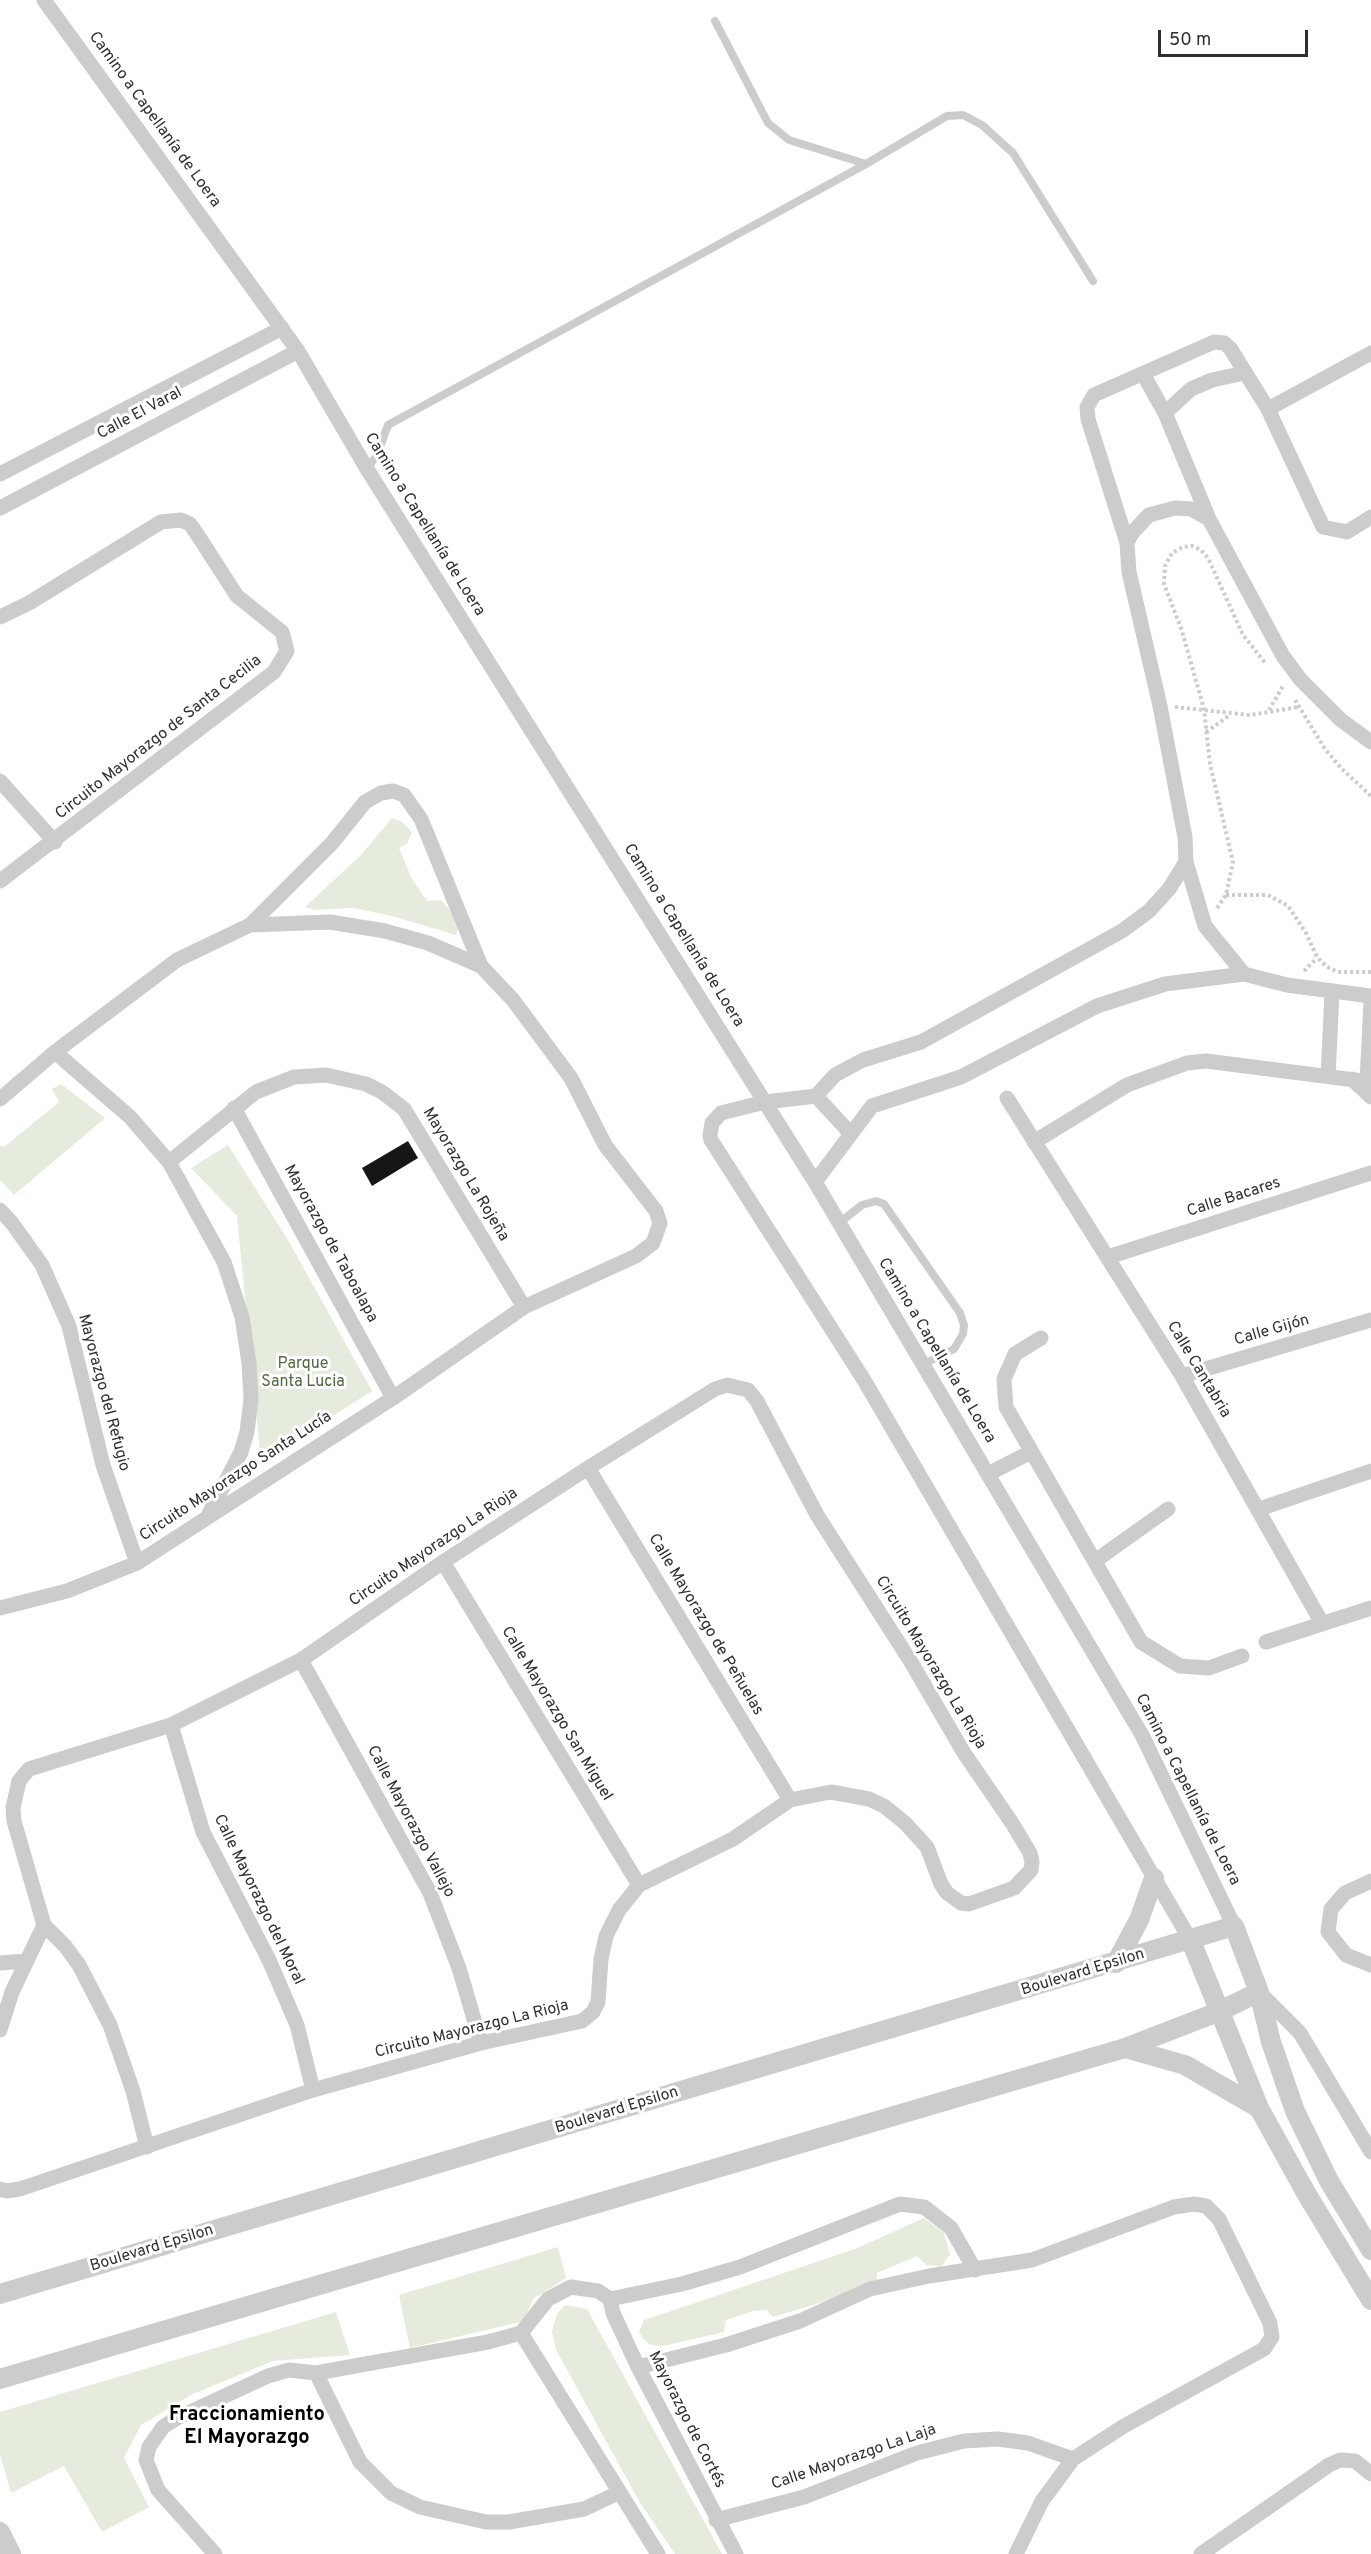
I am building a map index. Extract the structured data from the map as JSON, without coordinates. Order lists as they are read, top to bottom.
{
  "streets": {
    "street": [
      "Camino a Capellanía de Loera",
      "Calle El Varal",
      "Circuito Mayorazgo de Santa Cecilia",
      "Mayorazgo La Rojeña",
      "Calle Bacares",
      "Mayorazgo de Taboalapa",
      "Calle Gijón",
      "Calle Cantabria",
      "Mayorazgo del Refugio",
      "Circuito Mayorazgo Santa Lucía",
      "Circuito Mayorazgo La Rioja",
      "Calle Mayorazgo de Peñuelas",
      "Calle Mayorazgo San Miguel",
      "Calle Mayorazgo Vallejo",
      "Calle Mayorazgo del Moral",
      "Boulevard Epsilon",
      "Mayorazgo de Cortés",
      "Calle Mayorazgo La Laja"
    ]
  },
  "crossings": [
    ["Camino a Capellanía de Loera", "Calle El Varal"],
    ["Camino a Capellanía de Loera", "Boulevard Epsilon"],
    ["Mayorazgo La Rojeña", "Mayorazgo de Taboalapa"],
    ["Mayorazgo La Rojeña", "Circuito Mayorazgo Santa Lucía"],
    ["Calle Bacares", "Calle Cantabria"],
    ["Mayorazgo de Taboalapa", "Circuito Mayorazgo Santa Lucía"],
    ["Calle Gijón", "Calle Cantabria"],
    ["Mayorazgo del Refugio", "Circuito Mayorazgo Santa Lucía"],
    ["Circuito Mayorazgo La Rioja", "Calle Mayorazgo de Peñuelas"],
    ["Circuito Mayorazgo La Rioja", "Calle Mayorazgo San Miguel"],
    ["Circuito Mayorazgo La Rioja", "Calle Mayorazgo Vallejo"],
    ["Circuito Mayorazgo La Rioja", "Calle Mayorazgo del Moral"],
    ["Mayorazgo de Cortés", "Calle Mayorazgo La Laja"]
  ],
  "districts": ["Fraccionamiento El Mayorazgo"],
  "parks": ["Parque Santa Lucia"],
  "scale_bar": "50 m"
}
